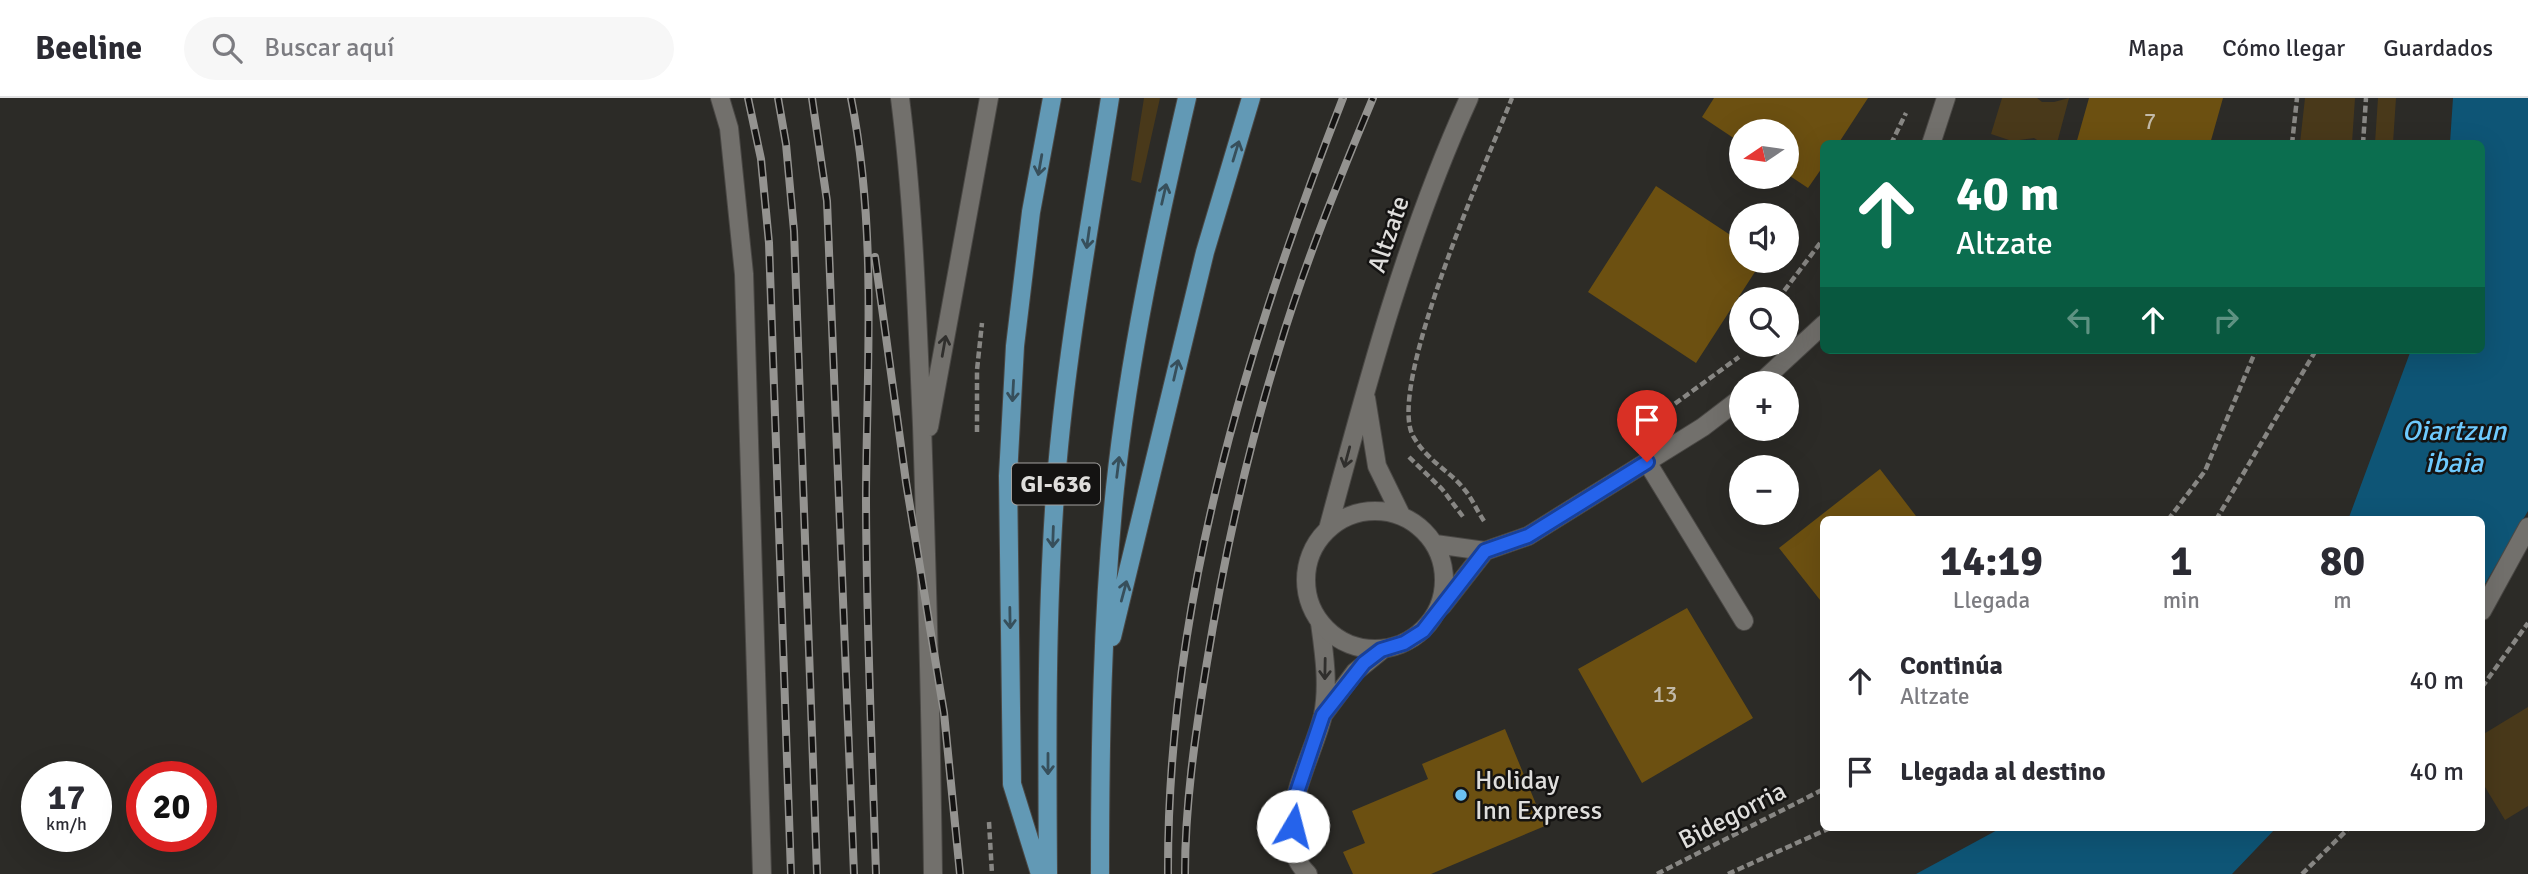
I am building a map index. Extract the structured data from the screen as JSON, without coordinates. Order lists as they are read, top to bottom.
{
  "streets": {
    "main road": ["GI-636"],
    "street": ["Altzate"],
    "path": ["Bidegorria"]
  },
  "water": ["Oiartzun ibaia"],
  "places": ["Holiday Inn Express"],
  "house_numbers": ["7", "13"],
  "north": "left",
  "page": {
    "header": "Beeline",
    "search": "Buscar aquí",
    "nav": ["Mapa", "Cómo llegar", "Guardados"],
    "map_buttons": ["+", "−"],
    "turn": ["40 m", "Altzate"],
    "eta": [
      "14:19",
      "Llegada",
      "1",
      "min",
      "80",
      "m"
    ],
    "list": [
      {
        "name": "Continúa",
        "note": "Altzate",
        "value": "40 m"
      },
      {
        "name": "Llegada al destino",
        "value": "40 m"
      }
    ],
    "speed": "17 km/h",
    "limit": "20"
  }
}
